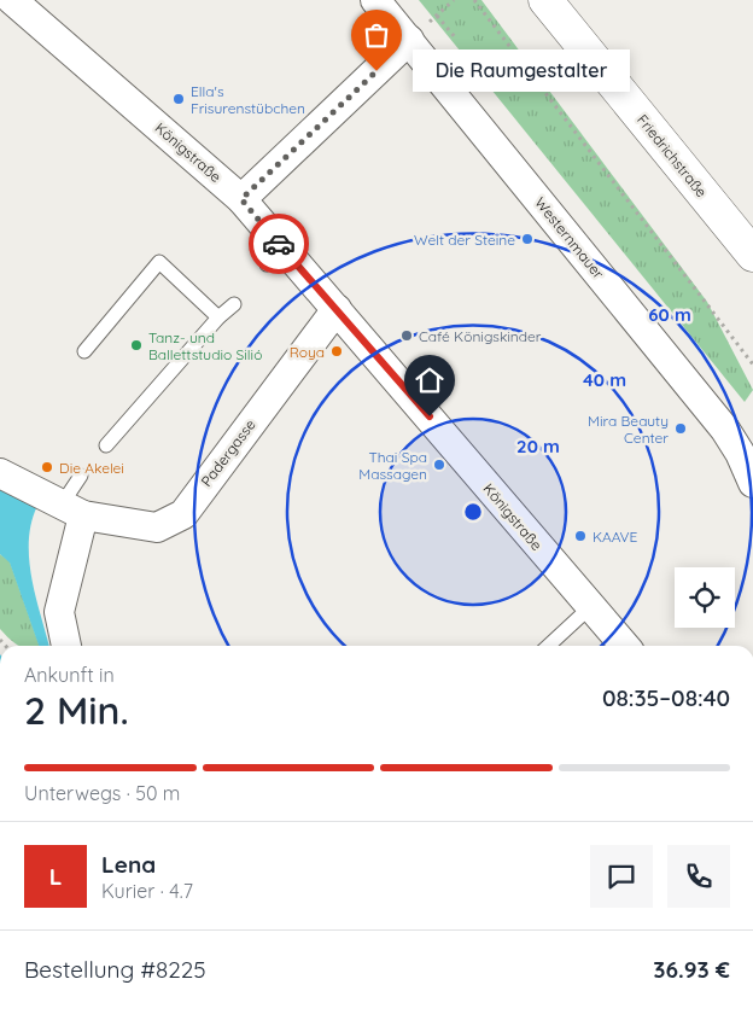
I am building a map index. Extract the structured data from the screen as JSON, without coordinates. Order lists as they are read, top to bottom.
{
  "streets": {
    "main road": ["Friedrichstraße"],
    "street": ["Königstraße", "Westernmauer", "Padergasse"]
  },
  "crossings": [
    ["Königstraße", "Padergasse"]
  ],
  "places": [
    "Die Raumgestalter",
    "Ella's Frisurenstübchen",
    "Welt der Steine",
    "Café Königskinder",
    "Tanz- und Ballettstudio Silió",
    "Roya",
    "Mira Beauty Center",
    "Thai Spa Massagen",
    "Die Akelei",
    "KAAVE"
  ],
  "page": {
    "bubble": "Die Raumgestalter",
    "heading": ["2 Min.", "Ankunft in", "08:35–08:40"],
    "panel": [
      "Lena",
      "Kurier · 4.7",
      "Bestellung #8225",
      "36.93 €"
    ],
    "bar": "Unterwegs · 50 m",
    "round": "L"
  },
  "rings": ["60 m", "40 m", "20 m"]
}
